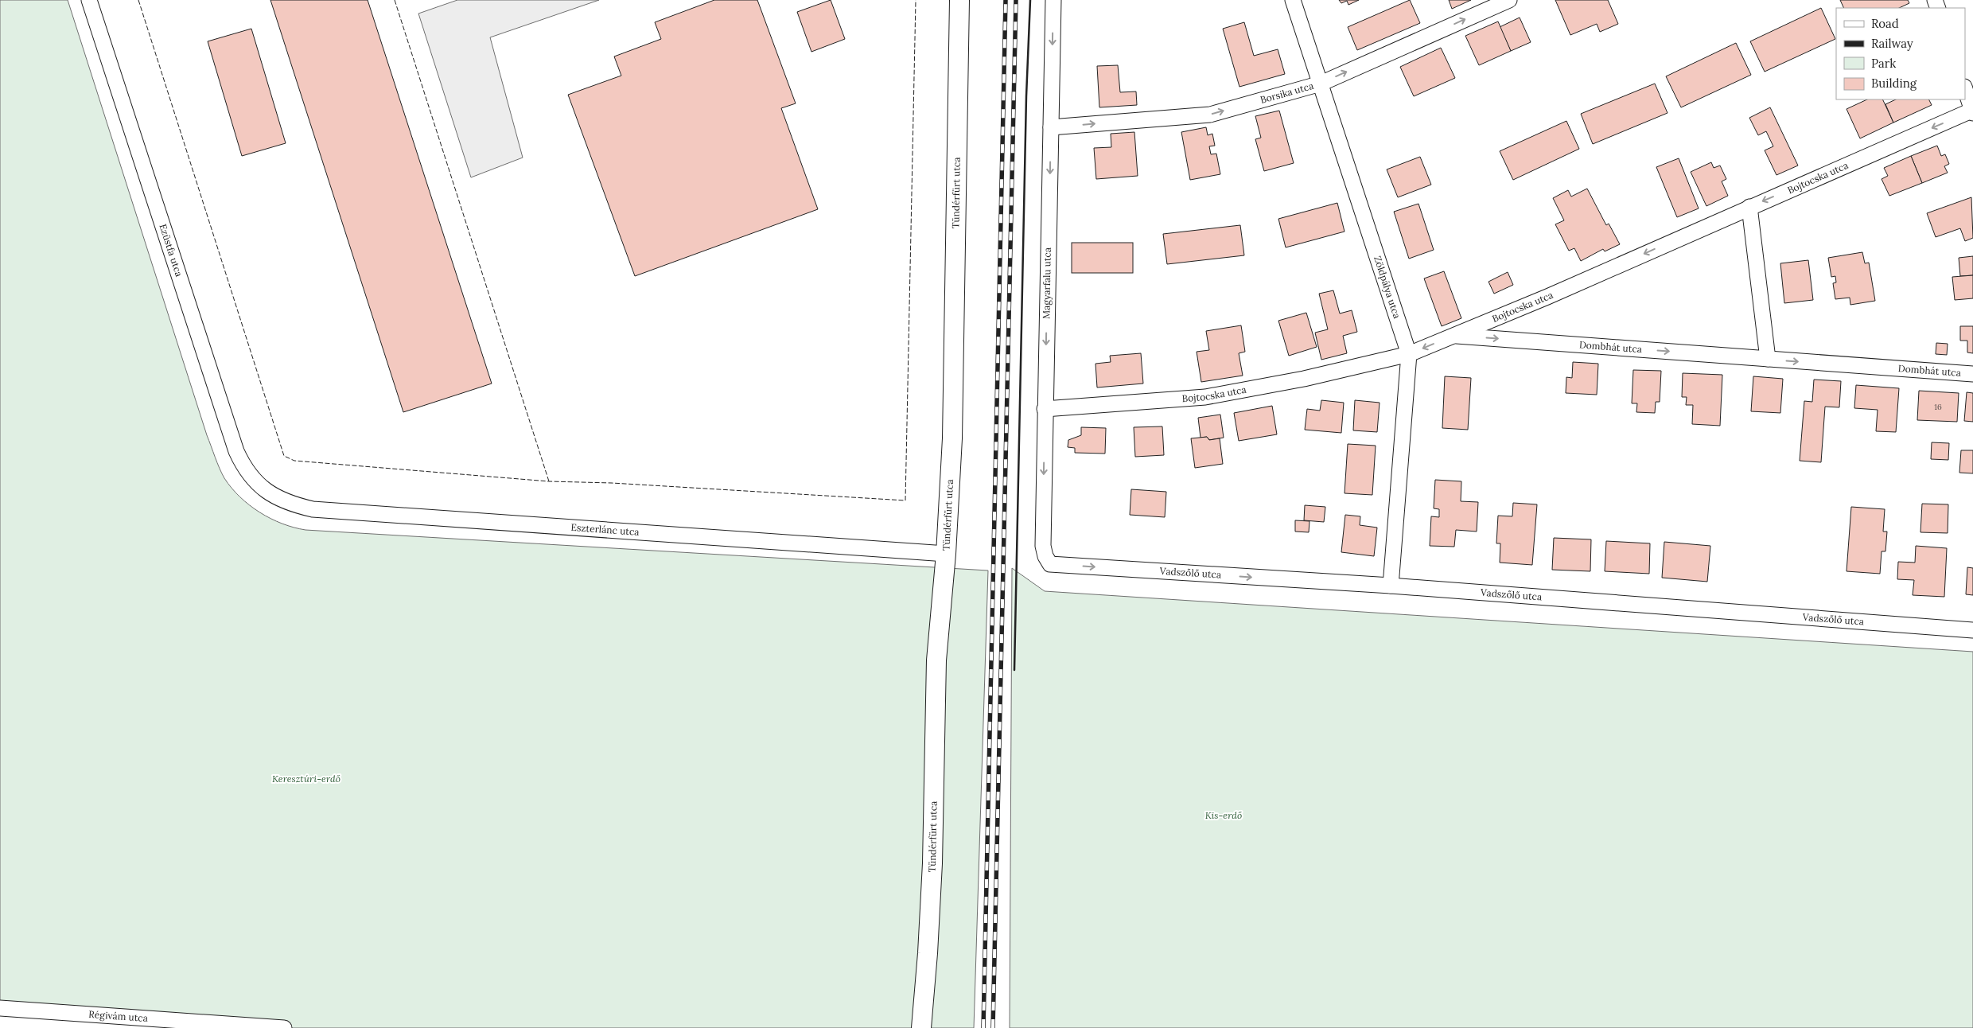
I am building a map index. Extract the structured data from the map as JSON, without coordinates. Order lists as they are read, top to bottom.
{
  "streets": {
    "street": [
      "Borsika utca",
      "Bojtocska utca",
      "Tündérfürt utca",
      "Ezüstfa utca",
      "Magyarfalu utca",
      "Zöldpálya utca",
      "Dombhát utca",
      "Eszterlánc utca",
      "Vadszőlő utca",
      "Régivám utca"
    ]
  },
  "crossings": [
    ["Borsika utca", "Magyarfalu utca"],
    ["Borsika utca", "Zöldpálya utca"],
    ["Bojtocska utca", "Magyarfalu utca"],
    ["Bojtocska utca", "Zöldpálya utca"],
    ["Bojtocska utca", "Dombhát utca"],
    ["Tündérfürt utca", "Eszterlánc utca"],
    ["Ezüstfa utca", "Eszterlánc utca"],
    ["Magyarfalu utca", "Vadszőlő utca"],
    ["Zöldpálya utca", "Vadszőlő utca"]
  ],
  "one_way": [
    "Borsika utca",
    "Bojtocska utca",
    "Magyarfalu utca",
    "Dombhát utca",
    "Vadszőlő utca"
  ],
  "parks": ["Keresztúri-erdő", "Kis-erdő"],
  "house_numbers": ["16"],
  "legend": [
    "Road",
    "Railway",
    "Park",
    "Building"
  ]
}
